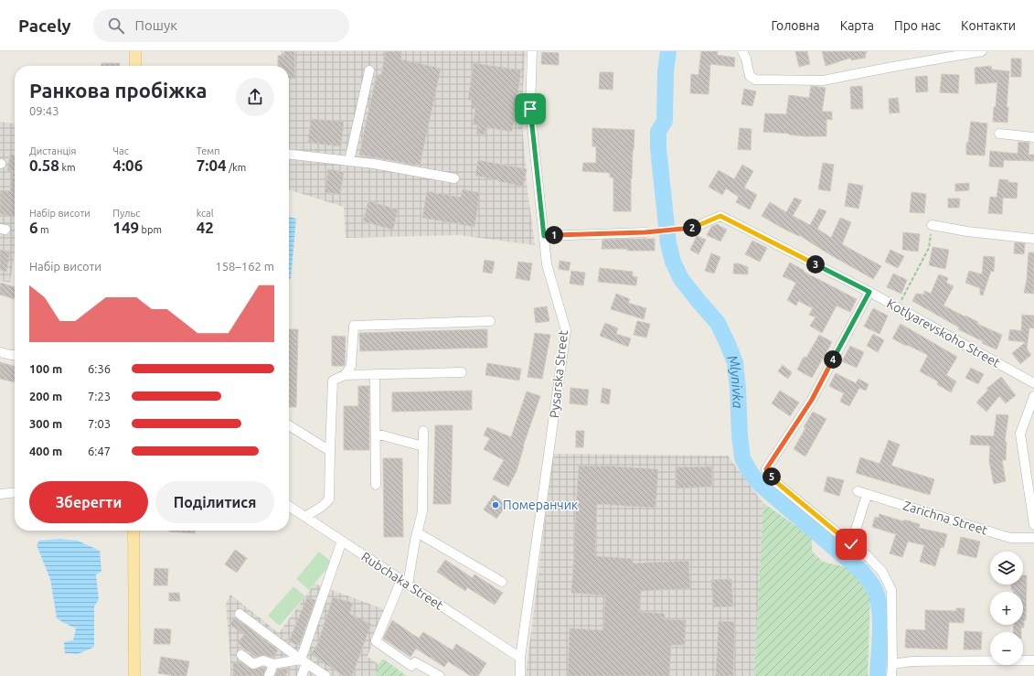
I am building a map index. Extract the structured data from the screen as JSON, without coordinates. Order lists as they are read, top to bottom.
{
  "streets": {
    "street": [
      "Kotlyarevskoho Street",
      "Pysarska Street",
      "Zarichna Street",
      "Rubchaka Street"
    ]
  },
  "crossings": [
    ["Pysarska Street", "Rubchaka Street"]
  ],
  "water": ["Mlynivka"],
  "places": ["Померанчик"],
  "page": {
    "header": "Pacely",
    "search": "Пошук",
    "nav": [
      "Головна",
      "Карта",
      "Про нас",
      "Контакти"
    ],
    "heading": ["Ранкова пробіжка", "09:43"],
    "stats": [
      ["Дистанція", "0.58 km"],
      ["Час", "4:06"],
      ["Темп", "7:04 /km"],
      ["Набір висоти", "6 m"],
      ["Пульс", "149 bpm"],
      ["kcal", "42"]
    ],
    "pins": [
      "2",
      "1",
      "3",
      "4",
      "5"
    ],
    "chart": ["Набір висоти", "158–162 m"],
    "list": [
      {
        "name": "100 m",
        "note": "6:36"
      },
      {
        "name": "200 m",
        "note": "7:23"
      },
      {
        "name": "300 m",
        "note": "7:03"
      },
      {
        "name": "400 m",
        "note": "6:47"
      }
    ],
    "buttons": ["Зберегти", "Поділитися"],
    "map_buttons": ["+", "−"]
  }
}
